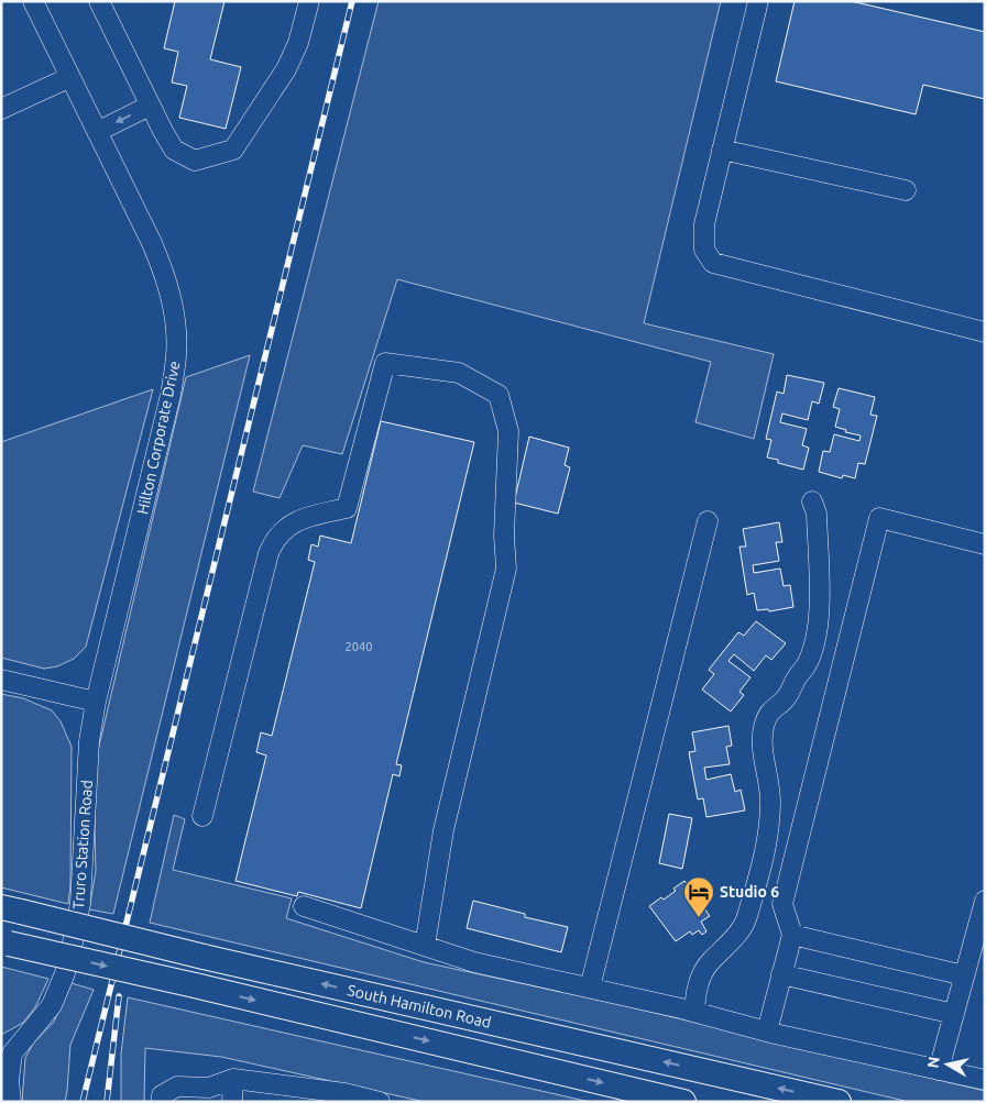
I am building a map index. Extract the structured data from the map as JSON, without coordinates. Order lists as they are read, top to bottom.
{
  "streets": {
    "main road": ["South Hamilton Road"],
    "street": ["Hilton Corporate Drive", "Truro Station Road"]
  },
  "crossings": [
    ["Hilton Corporate Drive", "Truro Station Road"]
  ],
  "places": {
    "hotel": ["Studio 6"]
  },
  "house_numbers": ["2040"],
  "north": "left"
}
